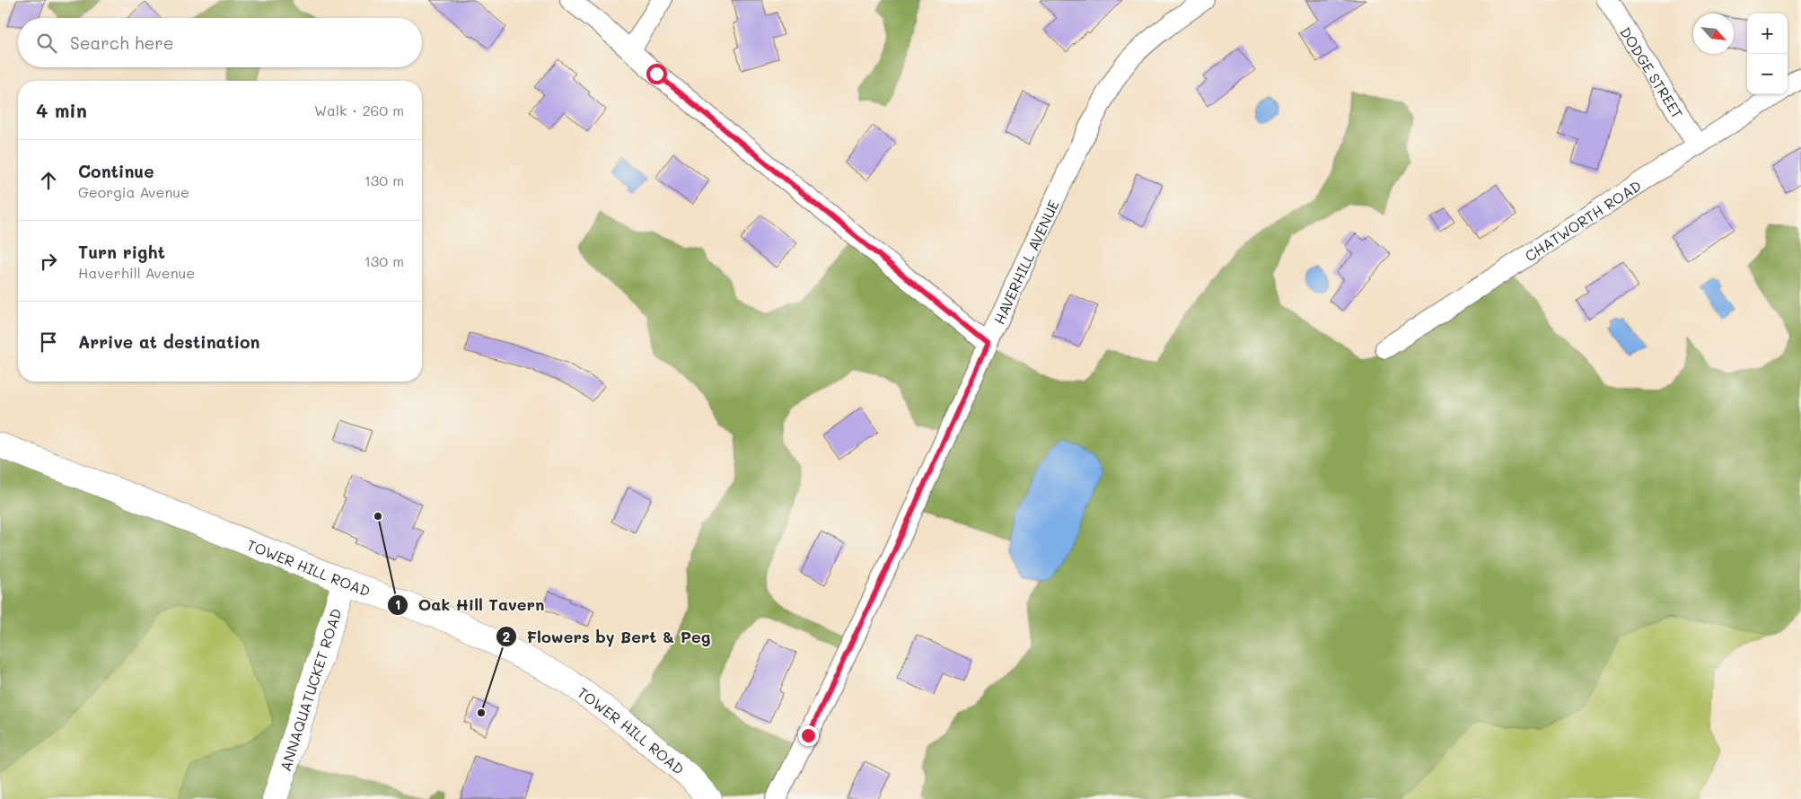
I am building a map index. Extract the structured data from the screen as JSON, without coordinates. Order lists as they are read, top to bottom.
{
  "streets": {
    "main road": ["TOWER HILL ROAD", "ANNAQUATUCKET ROAD"],
    "street": ["DODGE STREET", "CHATWORTH ROAD", "HAVERHILL AVENUE"]
  },
  "crossings": [
    ["DODGE STREET", "CHATWORTH ROAD"],
    ["TOWER HILL ROAD", "ANNAQUATUCKET ROAD"]
  ],
  "places": ["Oak Hill Tavern", "Flowers by Bert & Peg"],
  "north": "bottom right",
  "page": {
    "map_buttons": ["+", "−"],
    "search": "Search here",
    "heading": ["4 min", "Walk · 260 m"],
    "list": [
      ["Continue", "Georgia Avenue", "130 m"],
      ["Turn right", "Haverhill Avenue", "130 m"],
      "Arrive at destination"
    ]
  }
}
